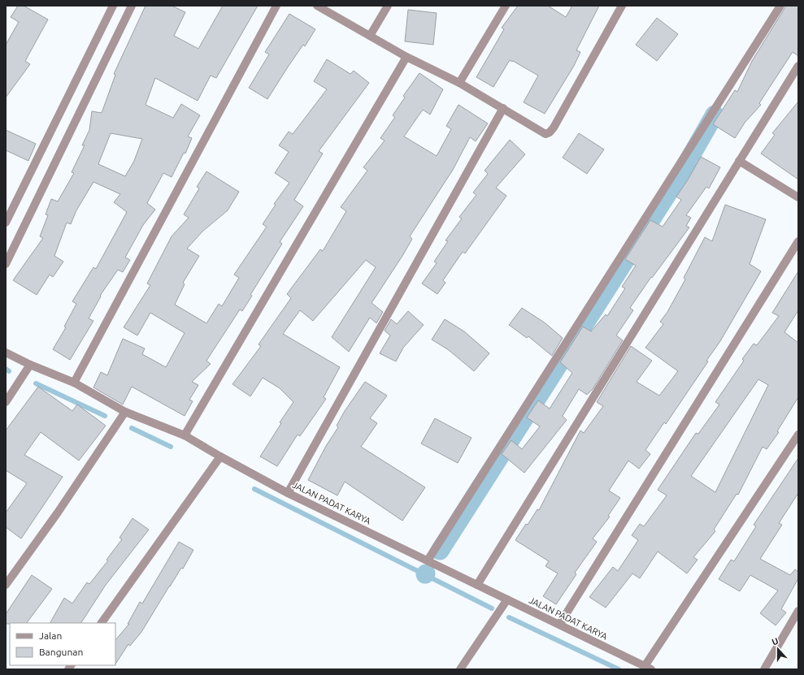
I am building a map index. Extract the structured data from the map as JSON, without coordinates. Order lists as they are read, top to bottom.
{
  "streets": {
    "street": ["JALAN PADAT KARYA"]
  },
  "legend": ["Jalan", "Bangunan"],
  "north": "top"
}
